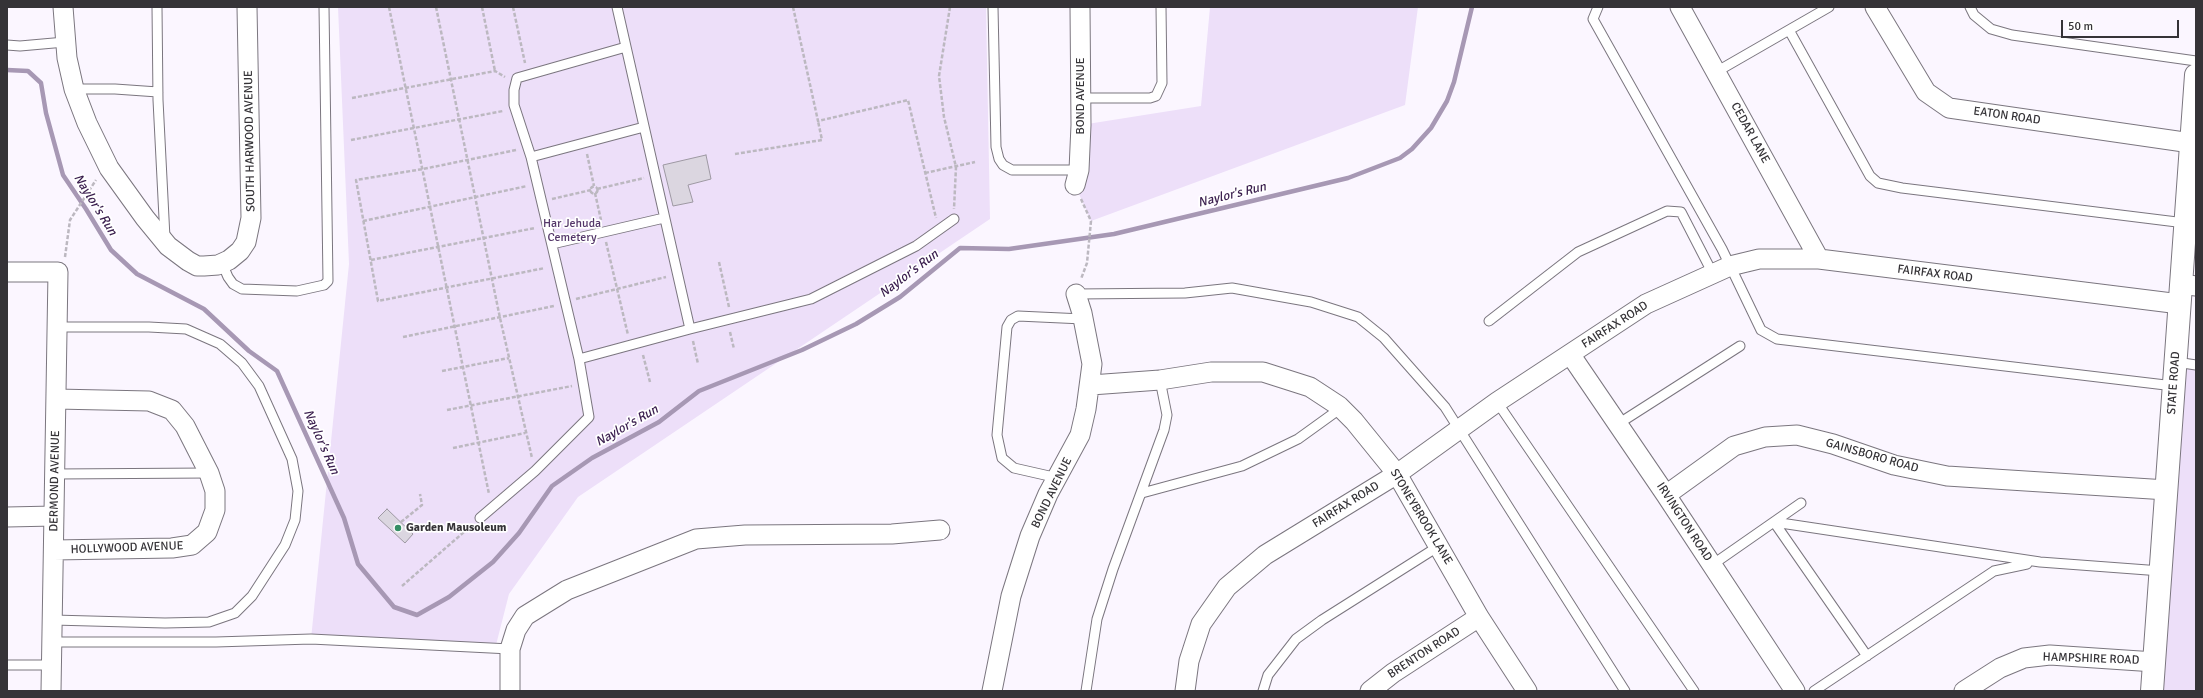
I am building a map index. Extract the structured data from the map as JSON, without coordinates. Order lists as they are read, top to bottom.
{
  "streets": {
    "main road": ["STATE ROAD"],
    "street": [
      "BOND AVENUE",
      "EATON ROAD",
      "CEDAR LANE",
      "SOUTH HARWOOD AVENUE",
      "FAIRFAX ROAD",
      "GAINSBORO ROAD",
      "DERMOND AVENUE",
      "STONEYBROOK LANE",
      "IRVINGTON ROAD",
      "HOLLYWOOD AVENUE",
      "BRENTON ROAD",
      "HAMPSHIRE ROAD"
    ]
  },
  "crossings": [
    ["BOND AVENUE", "STONEYBROOK LANE"],
    ["EATON ROAD", "STATE ROAD"],
    ["CEDAR LANE", "FAIRFAX ROAD"],
    ["FAIRFAX ROAD", "STATE ROAD"],
    ["FAIRFAX ROAD", "STONEYBROOK LANE"],
    ["FAIRFAX ROAD", "IRVINGTON ROAD"],
    ["STATE ROAD", "GAINSBORO ROAD"],
    ["STATE ROAD", "HAMPSHIRE ROAD"],
    ["GAINSBORO ROAD", "IRVINGTON ROAD"],
    ["DERMOND AVENUE", "HOLLYWOOD AVENUE"],
    ["STONEYBROOK LANE", "BRENTON ROAD"]
  ],
  "water": ["Naylor's Run"],
  "parks": ["Har Jehuda Cemetery"],
  "places": ["Garden Mausoleum"],
  "scale_bar": "50 m"
}
